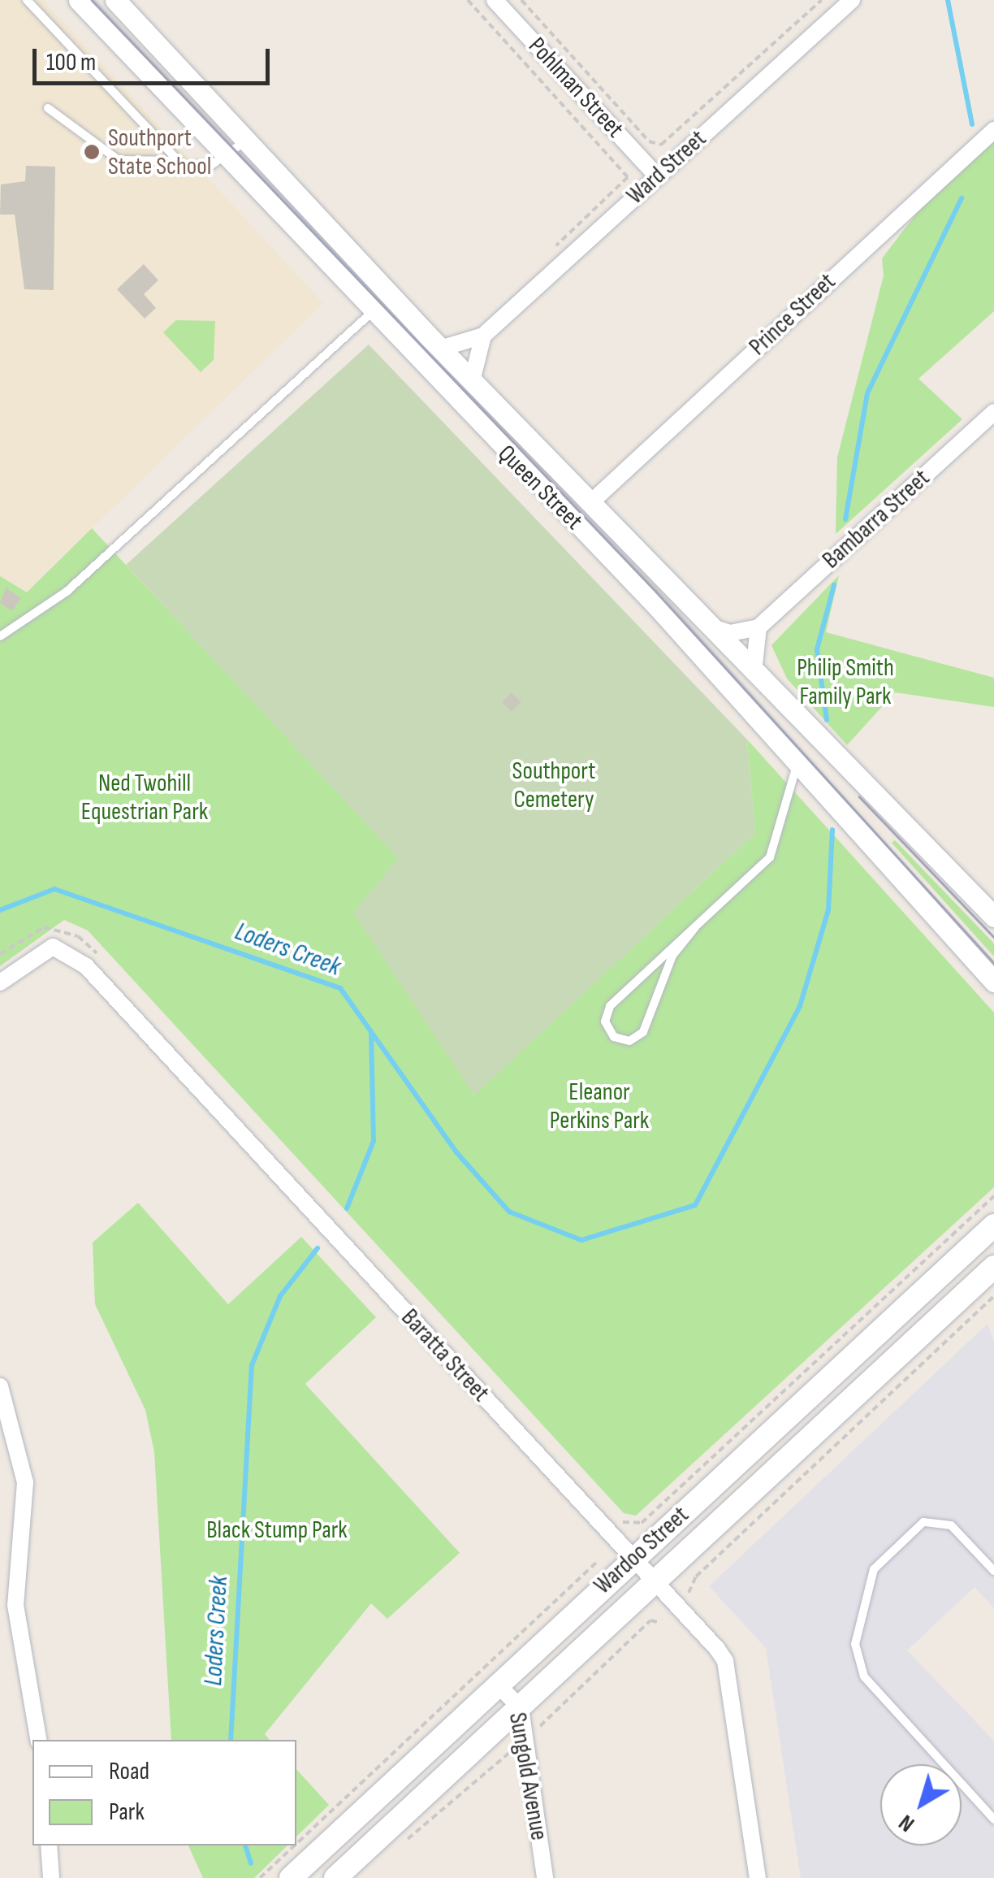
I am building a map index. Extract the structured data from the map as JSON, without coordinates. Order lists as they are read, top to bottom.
{
  "streets": {
    "main road": ["Wardoo Street"],
    "street": [
      "Pohlman Street",
      "Ward Street",
      "Prince Street",
      "Queen Street",
      "Bambarra Street",
      "Baratta Street",
      "Sungold Avenue"
    ]
  },
  "crossings": [
    ["Pohlman Street", "Ward Street"],
    ["Ward Street", "Queen Street"],
    ["Prince Street", "Queen Street"],
    ["Baratta Street", "Wardoo Street"],
    ["Wardoo Street", "Sungold Avenue"]
  ],
  "water": ["Loders Creek"],
  "parks": [
    "Philip Smith Family Park",
    "Southport Cemetery",
    "Ned Twohill Equestrian Park",
    "Eleanor Perkins Park",
    "Black Stump Park"
  ],
  "places": ["Southport State School"],
  "legend": ["Road", "Park"],
  "scale_bar": "100 m",
  "north": "bottom left"
}
